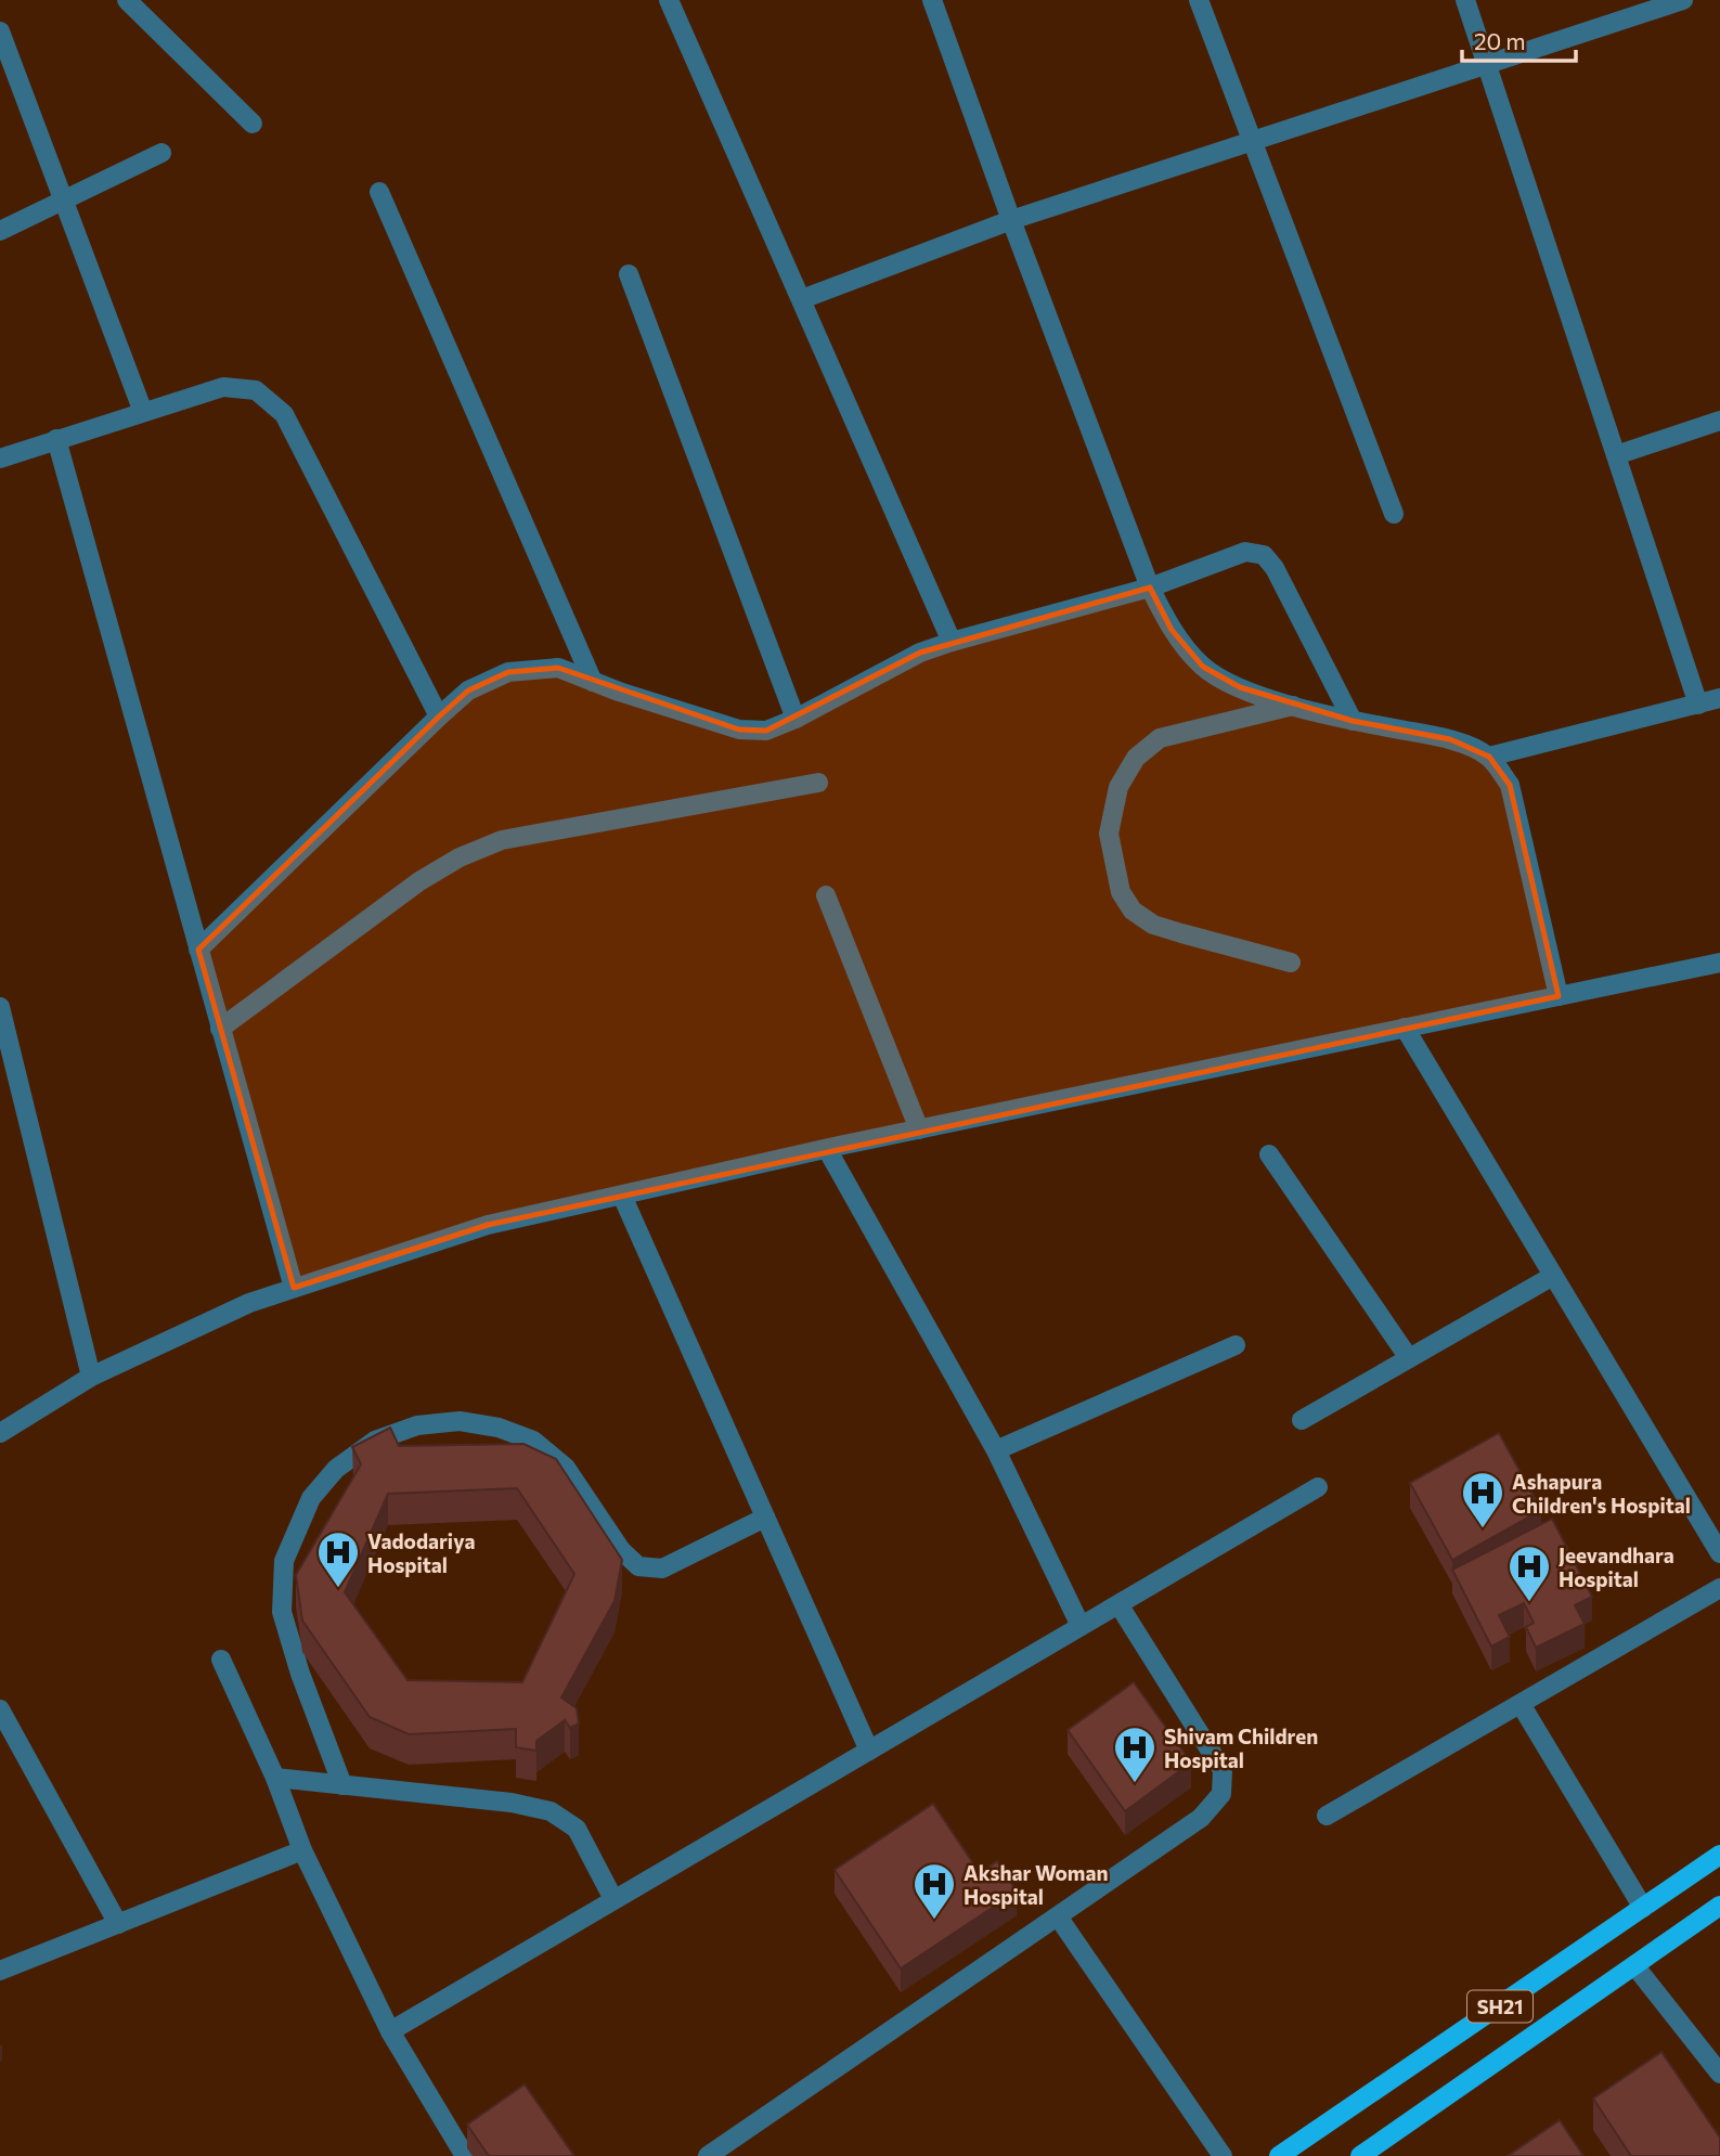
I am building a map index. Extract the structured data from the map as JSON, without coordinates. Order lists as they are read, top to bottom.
{
  "streets": {
    "main road": ["SH21"]
  },
  "places": {
    "hospital": [
      "Ashapura Children's Hospital",
      "Vadodariya Hospital",
      "Jeevandhara Hospital",
      "Shivam Children Hospital",
      "Akshar Woman Hospital"
    ]
  },
  "scale_bar": "20 m"
}
